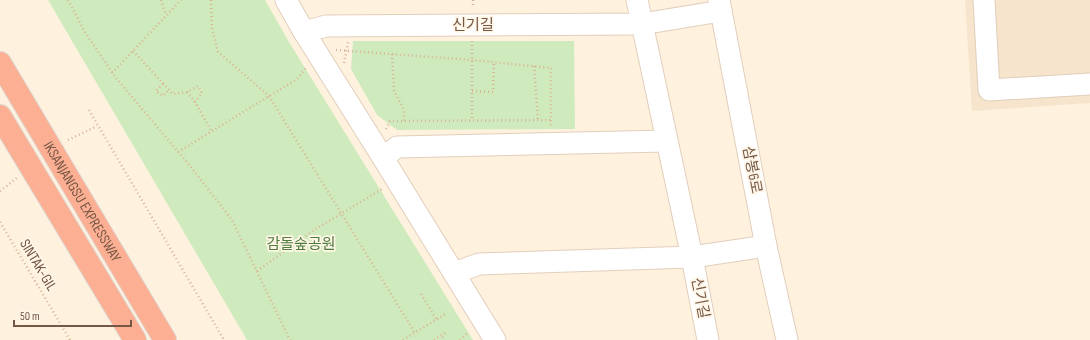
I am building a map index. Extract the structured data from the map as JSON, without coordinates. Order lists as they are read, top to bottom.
{
  "streets": {
    "highway": ["IKSANJANGSU EXPRESSWAY"],
    "street": ["신기길", "삼봉6로"],
    "path": ["SINTAK-GIL"]
  },
  "crossings": [
    ["신기길", "삼봉6로"]
  ],
  "parks": ["감돌숲공원"],
  "scale_bar": "50 m"
}
